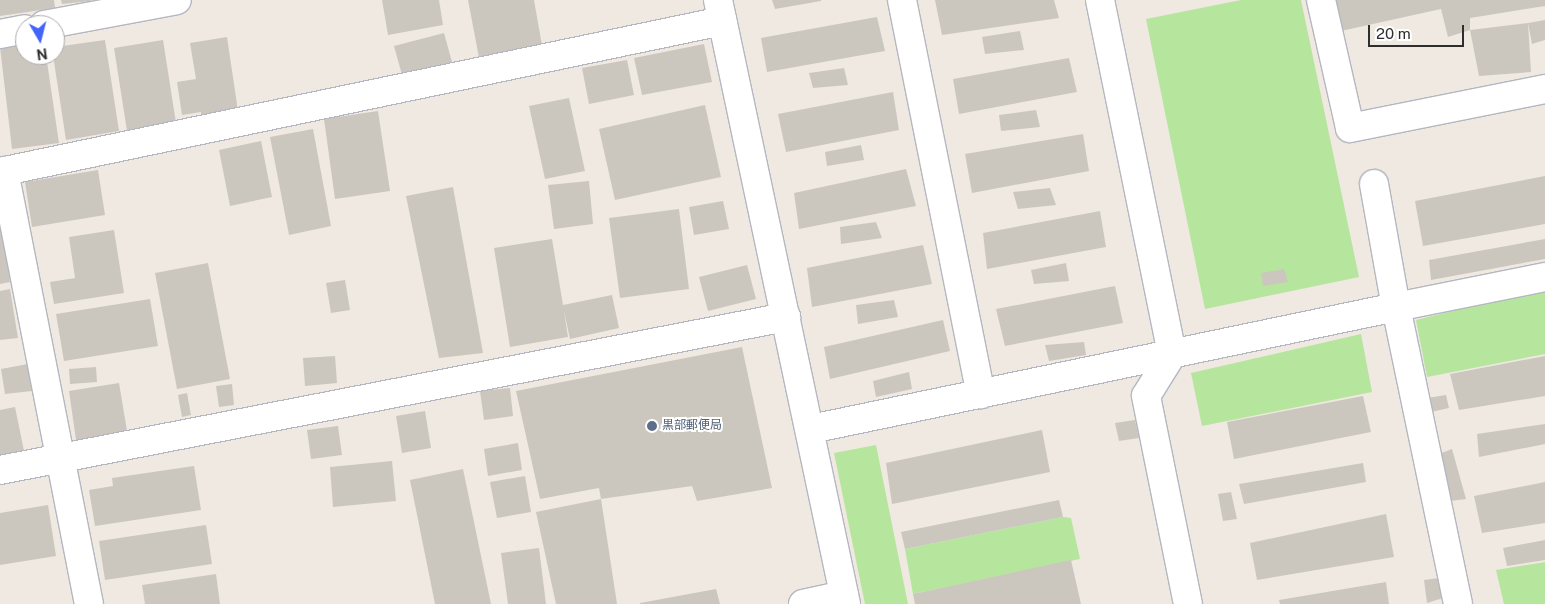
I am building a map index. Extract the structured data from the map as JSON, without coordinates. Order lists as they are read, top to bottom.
{
  "places": ["黒部郵便局"],
  "scale_bar": "20 m",
  "north": "bottom"
}
